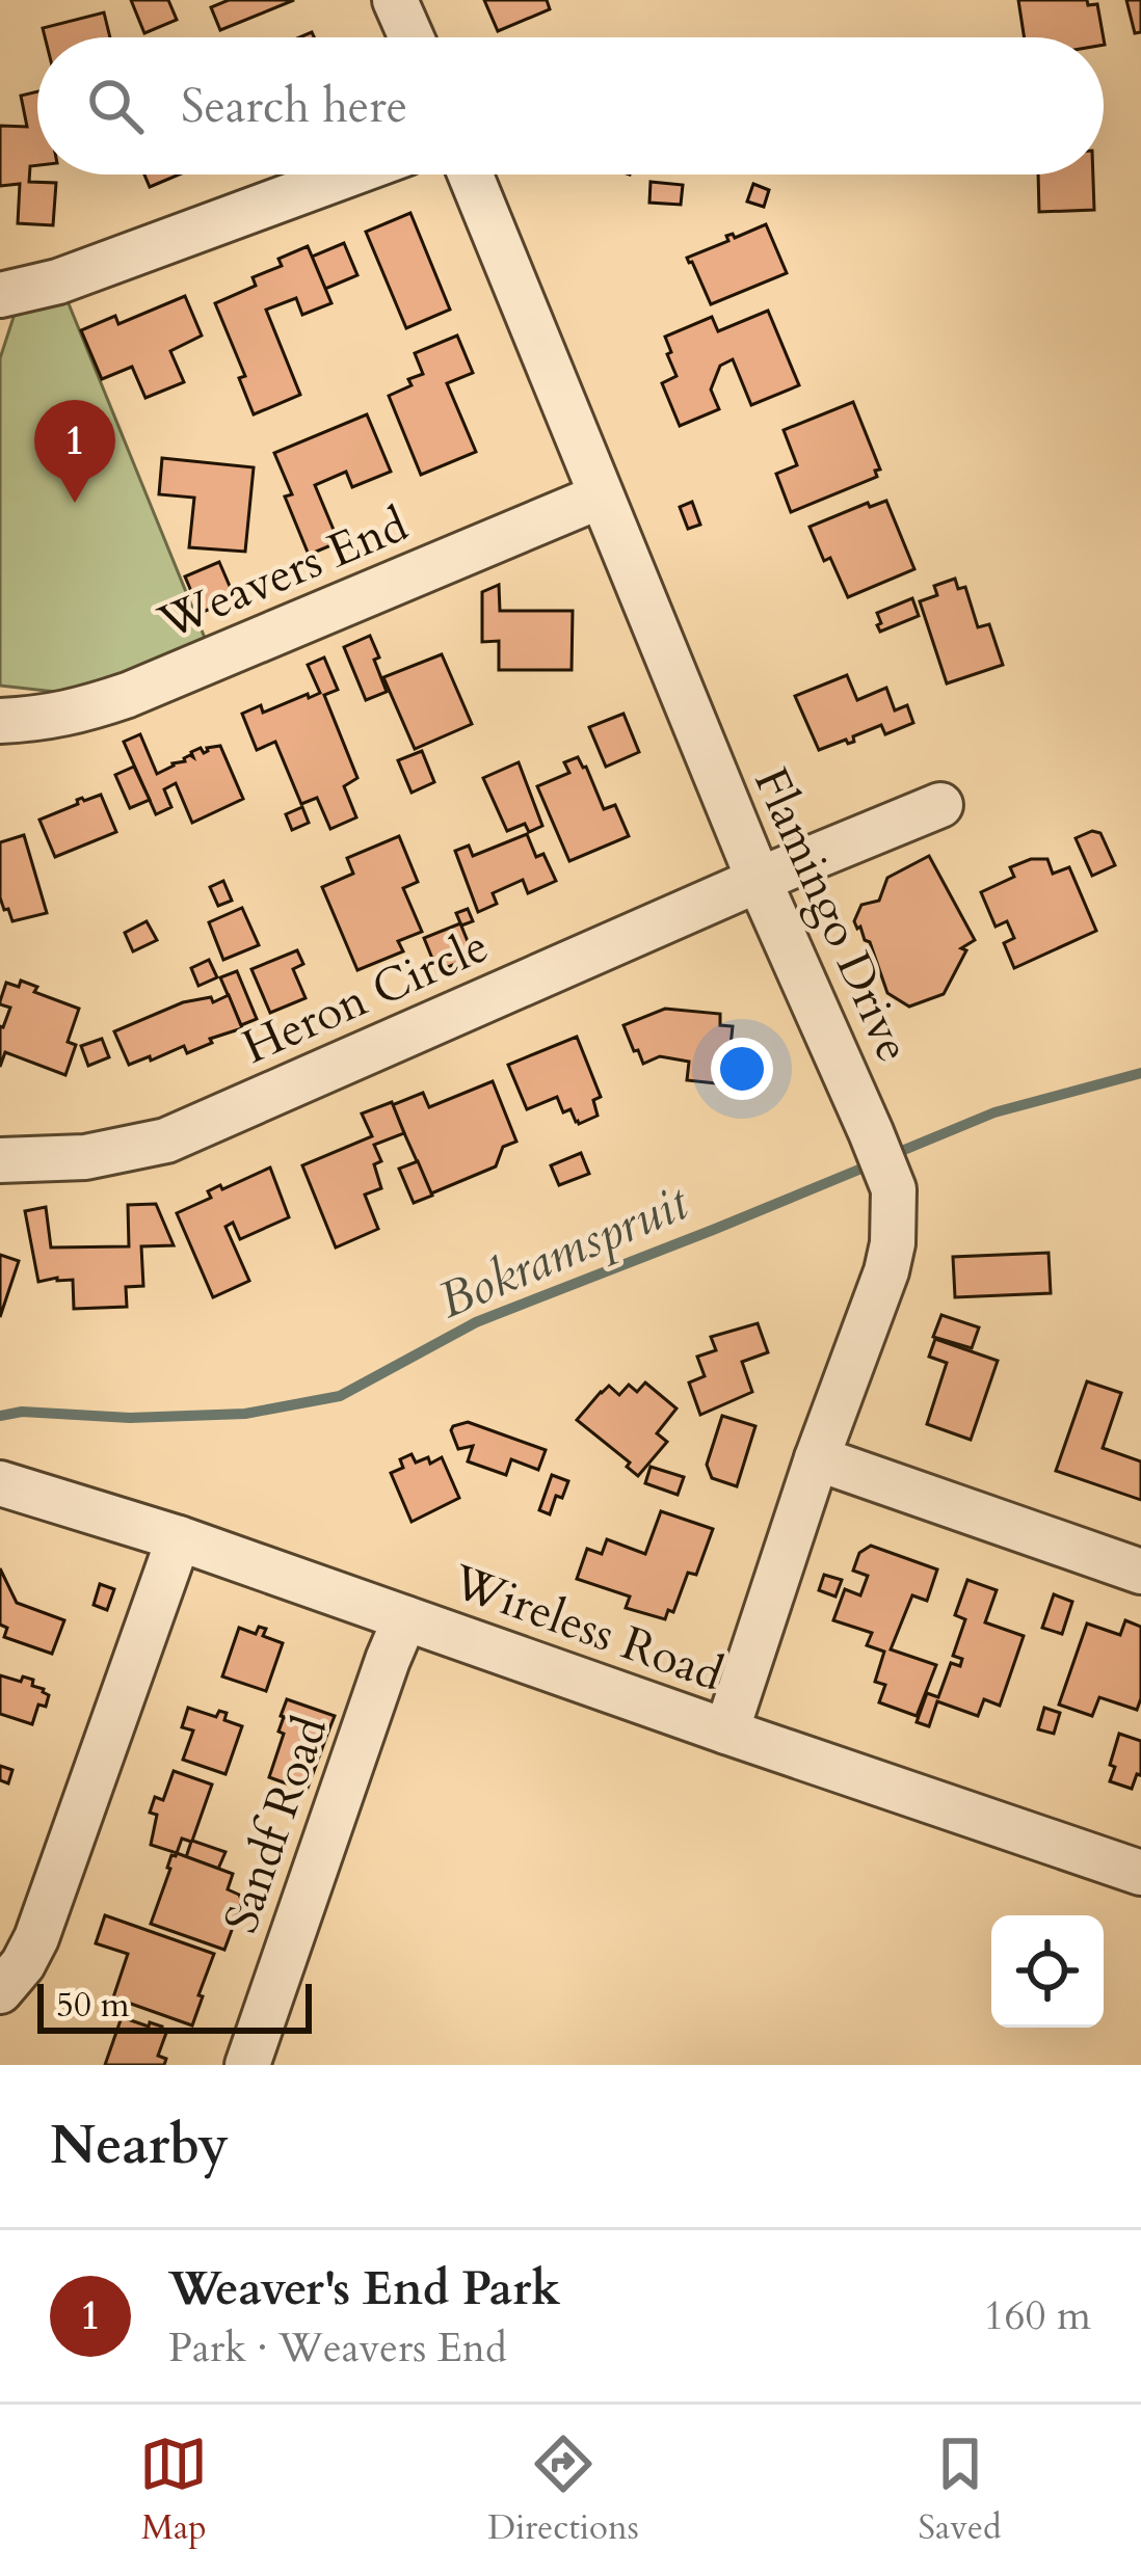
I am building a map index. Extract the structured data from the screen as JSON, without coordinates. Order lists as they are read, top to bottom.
{
  "streets": {
    "street": [
      "Weavers End",
      "Flamingo Drive",
      "Heron Circle",
      "Wireless Road",
      "Sandf Road"
    ]
  },
  "crossings": [
    ["Weavers End", "Flamingo Drive"],
    ["Flamingo Drive", "Heron Circle"],
    ["Flamingo Drive", "Wireless Road"],
    ["Wireless Road", "Sandf Road"]
  ],
  "water": ["Bokramspruit"],
  "scale_bar": "50 m",
  "page": {
    "search": "Search here",
    "pins": "1",
    "scale": "50 m",
    "heading": "Nearby",
    "list": [
      {
        "mark": "1",
        "name": "Weaver's End Park",
        "note": "Park · Weavers End",
        "value": "160 m"
      }
    ],
    "nav": ["Map", "Directions", "Saved"]
  }
}
